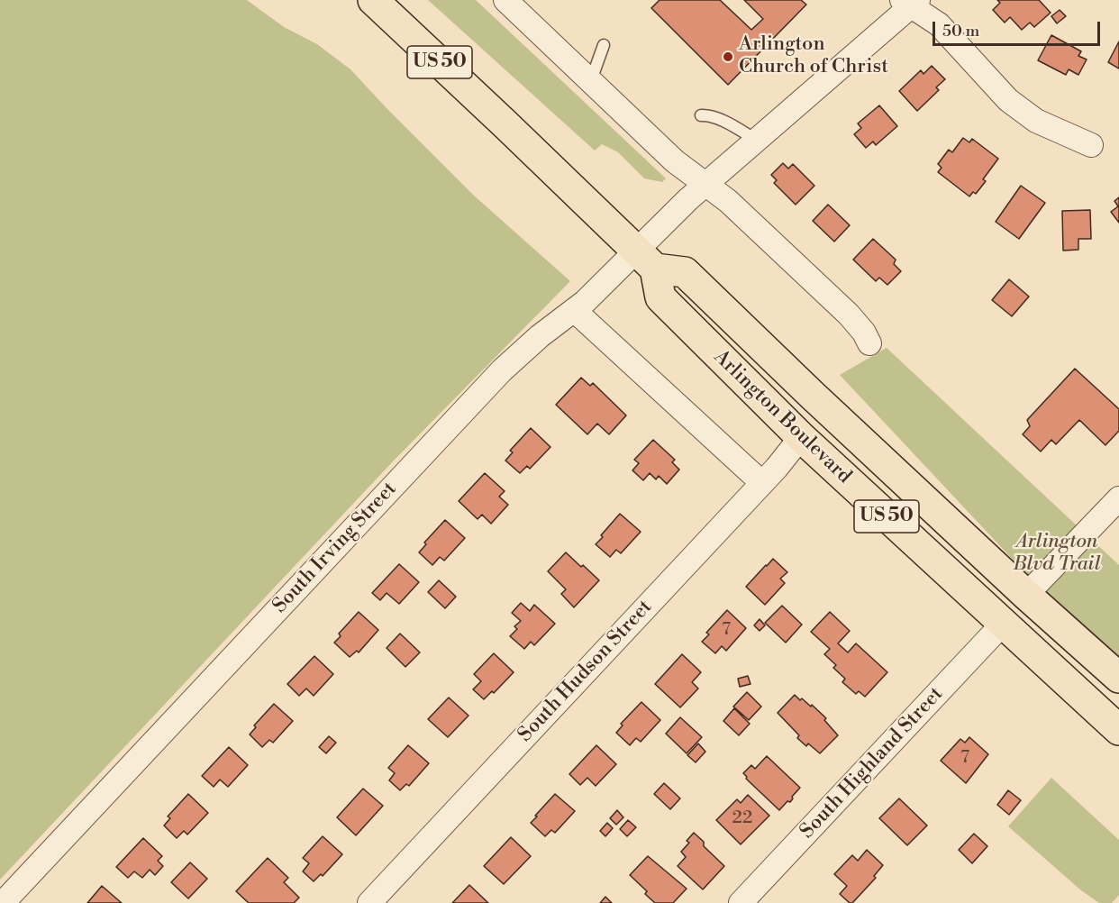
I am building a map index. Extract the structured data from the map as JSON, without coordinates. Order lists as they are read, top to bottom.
{
  "streets": {
    "highway": ["US 50", "Arlington Boulevard"],
    "street": ["South Irving Street", "South Hudson Street", "South Highland Street"]
  },
  "crossings": [
    ["US 50", "Arlington Boulevard"],
    ["US 50", "South Irving Street"],
    ["Arlington Boulevard", "South Irving Street"],
    ["Arlington Boulevard", "South Hudson Street"],
    ["Arlington Boulevard", "South Highland Street"]
  ],
  "parks": ["Arlington Blvd Trail"],
  "places": ["Arlington Church of Christ"],
  "house_numbers": ["7", "7", "22"],
  "scale_bar": "50 m"
}
